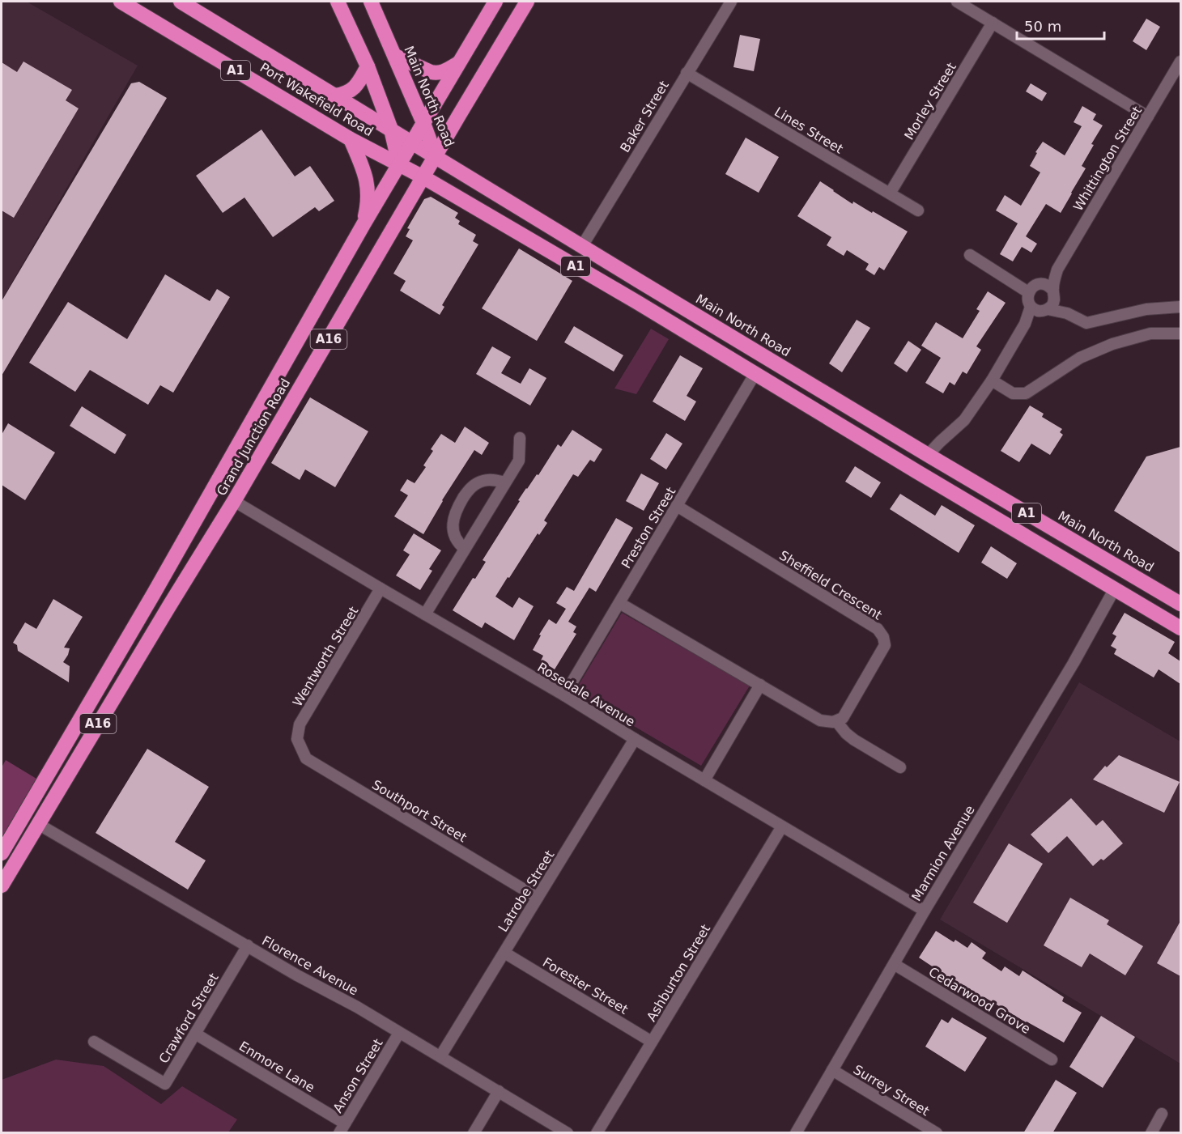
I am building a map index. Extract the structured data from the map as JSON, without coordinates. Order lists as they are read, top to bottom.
{
  "streets": {
    "highway": [
      "A1",
      "Main North Road",
      "Port Wakefield Road",
      "A16",
      "Grand Junction Road"
    ],
    "street": [
      "Morley Street",
      "Baker Street",
      "Lines Street",
      "Whittington Street",
      "Preston Street",
      "Sheffield Crescent",
      "Wentworth Street",
      "Rosedale Avenue",
      "Southport Street",
      "Marmion Avenue",
      "Latrobe Street",
      "Florence Avenue",
      "Ashburton Street",
      "Forester Street",
      "Cedarwood Grove",
      "Crawford Street",
      "Enmore Lane",
      "Anson Street",
      "Surrey Street"
    ]
  },
  "crossings": [
    ["A1", "Port Wakefield Road"],
    ["A1", "Grand Junction Road"],
    ["A1", "Preston Street"],
    ["A1", "Marmion Avenue"],
    ["Main North Road", "Port Wakefield Road"],
    ["Main North Road", "Baker Street"],
    ["Main North Road", "Grand Junction Road"],
    ["Port Wakefield Road", "Grand Junction Road"],
    ["Morley Street", "Lines Street"],
    ["Baker Street", "Lines Street"],
    ["Grand Junction Road", "Rosedale Avenue"],
    ["Grand Junction Road", "Florence Avenue"],
    ["Preston Street", "Sheffield Crescent"],
    ["Preston Street", "Rosedale Avenue"],
    ["Wentworth Street", "Rosedale Avenue"],
    ["Wentworth Street", "Southport Street"],
    ["Rosedale Avenue", "Marmion Avenue"],
    ["Rosedale Avenue", "Latrobe Street"],
    ["Rosedale Avenue", "Ashburton Street"],
    ["Southport Street", "Latrobe Street"],
    ["Marmion Avenue", "Cedarwood Grove"],
    ["Marmion Avenue", "Surrey Street"],
    ["Latrobe Street", "Florence Avenue"],
    ["Latrobe Street", "Forester Street"],
    ["Florence Avenue", "Crawford Street"],
    ["Florence Avenue", "Anson Street"],
    ["Ashburton Street", "Forester Street"],
    ["Crawford Street", "Enmore Lane"],
    ["Enmore Lane", "Anson Street"]
  ],
  "scale_bar": "50 m"
}
